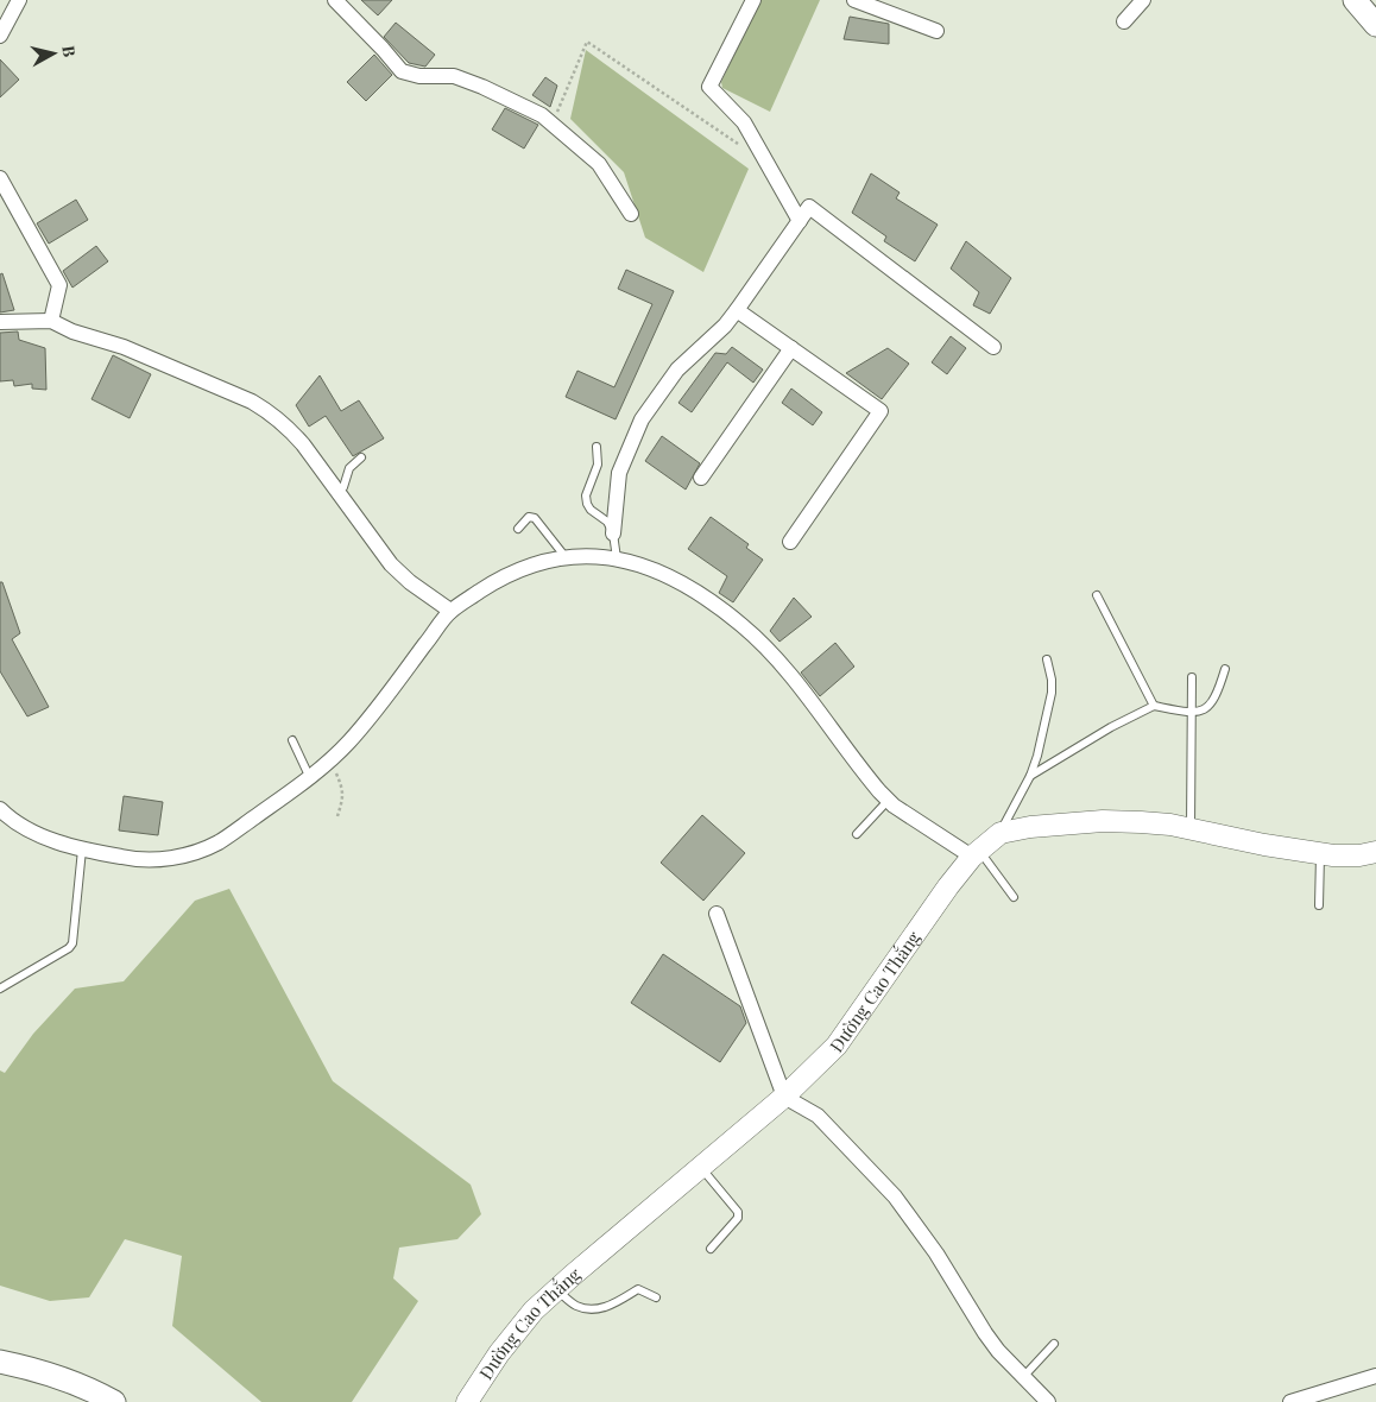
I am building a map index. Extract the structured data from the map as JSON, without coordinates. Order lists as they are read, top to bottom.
{
  "streets": {
    "street": ["Đường Cao Thắng"]
  },
  "north": "right"
}
